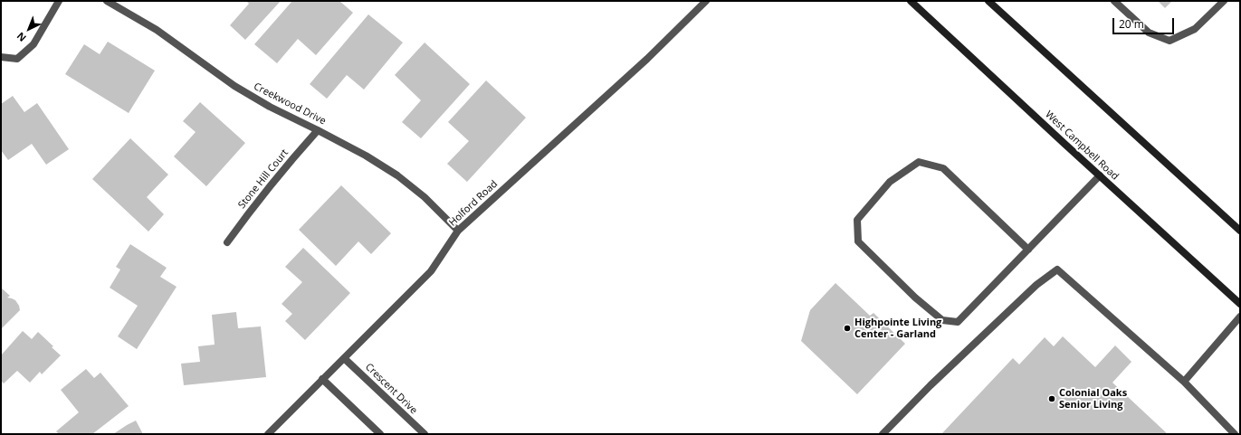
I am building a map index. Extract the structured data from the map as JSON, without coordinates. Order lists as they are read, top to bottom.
{
  "streets": {
    "main road": ["West Campbell Road"],
    "street": [
      "Creekwood Drive",
      "Stone Hill Court",
      "Holford Road",
      "Crescent Drive"
    ]
  },
  "crossings": [
    ["Creekwood Drive", "Stone Hill Court"],
    ["Creekwood Drive", "Holford Road"],
    ["Holford Road", "Crescent Drive"]
  ],
  "places": ["Highpointe Living Center - Garland", "Colonial Oaks Senior Living"],
  "scale_bar": "20 m",
  "north": "bottom left"
}
